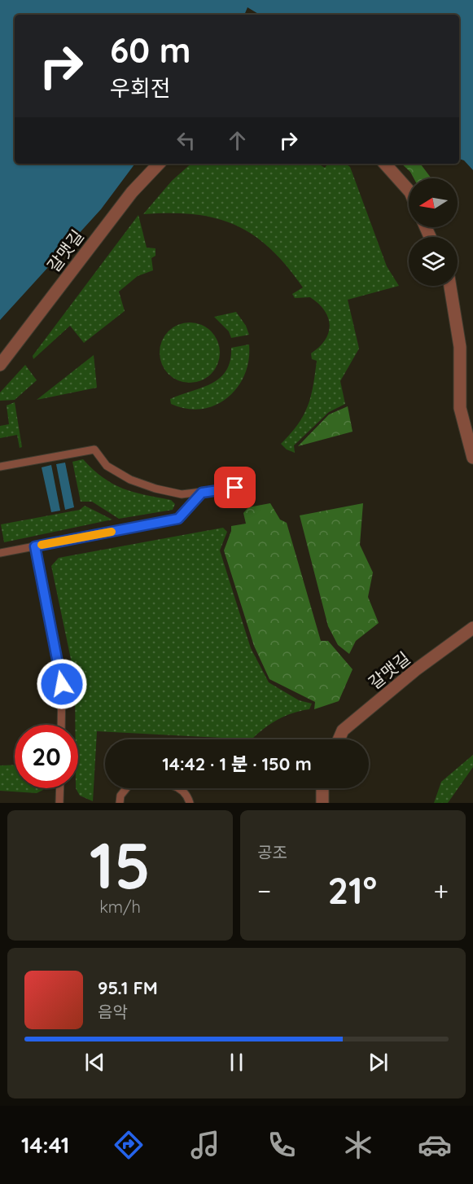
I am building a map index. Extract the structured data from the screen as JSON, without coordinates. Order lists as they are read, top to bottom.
{
  "streets": {
    "street": ["갈맷길"]
  },
  "north": "left",
  "page": {
    "turn": ["60 m", "우회전"],
    "limit": "20",
    "trip": "14:42 · 1 분 · 150 m",
    "tile": [
      ["15", "km/h"],
      "공조"
    ],
    "heat": ["−", "21°", "+"],
    "song": ["95.1 FM", "음악"],
    "tabs": "14:41"
  }
}
